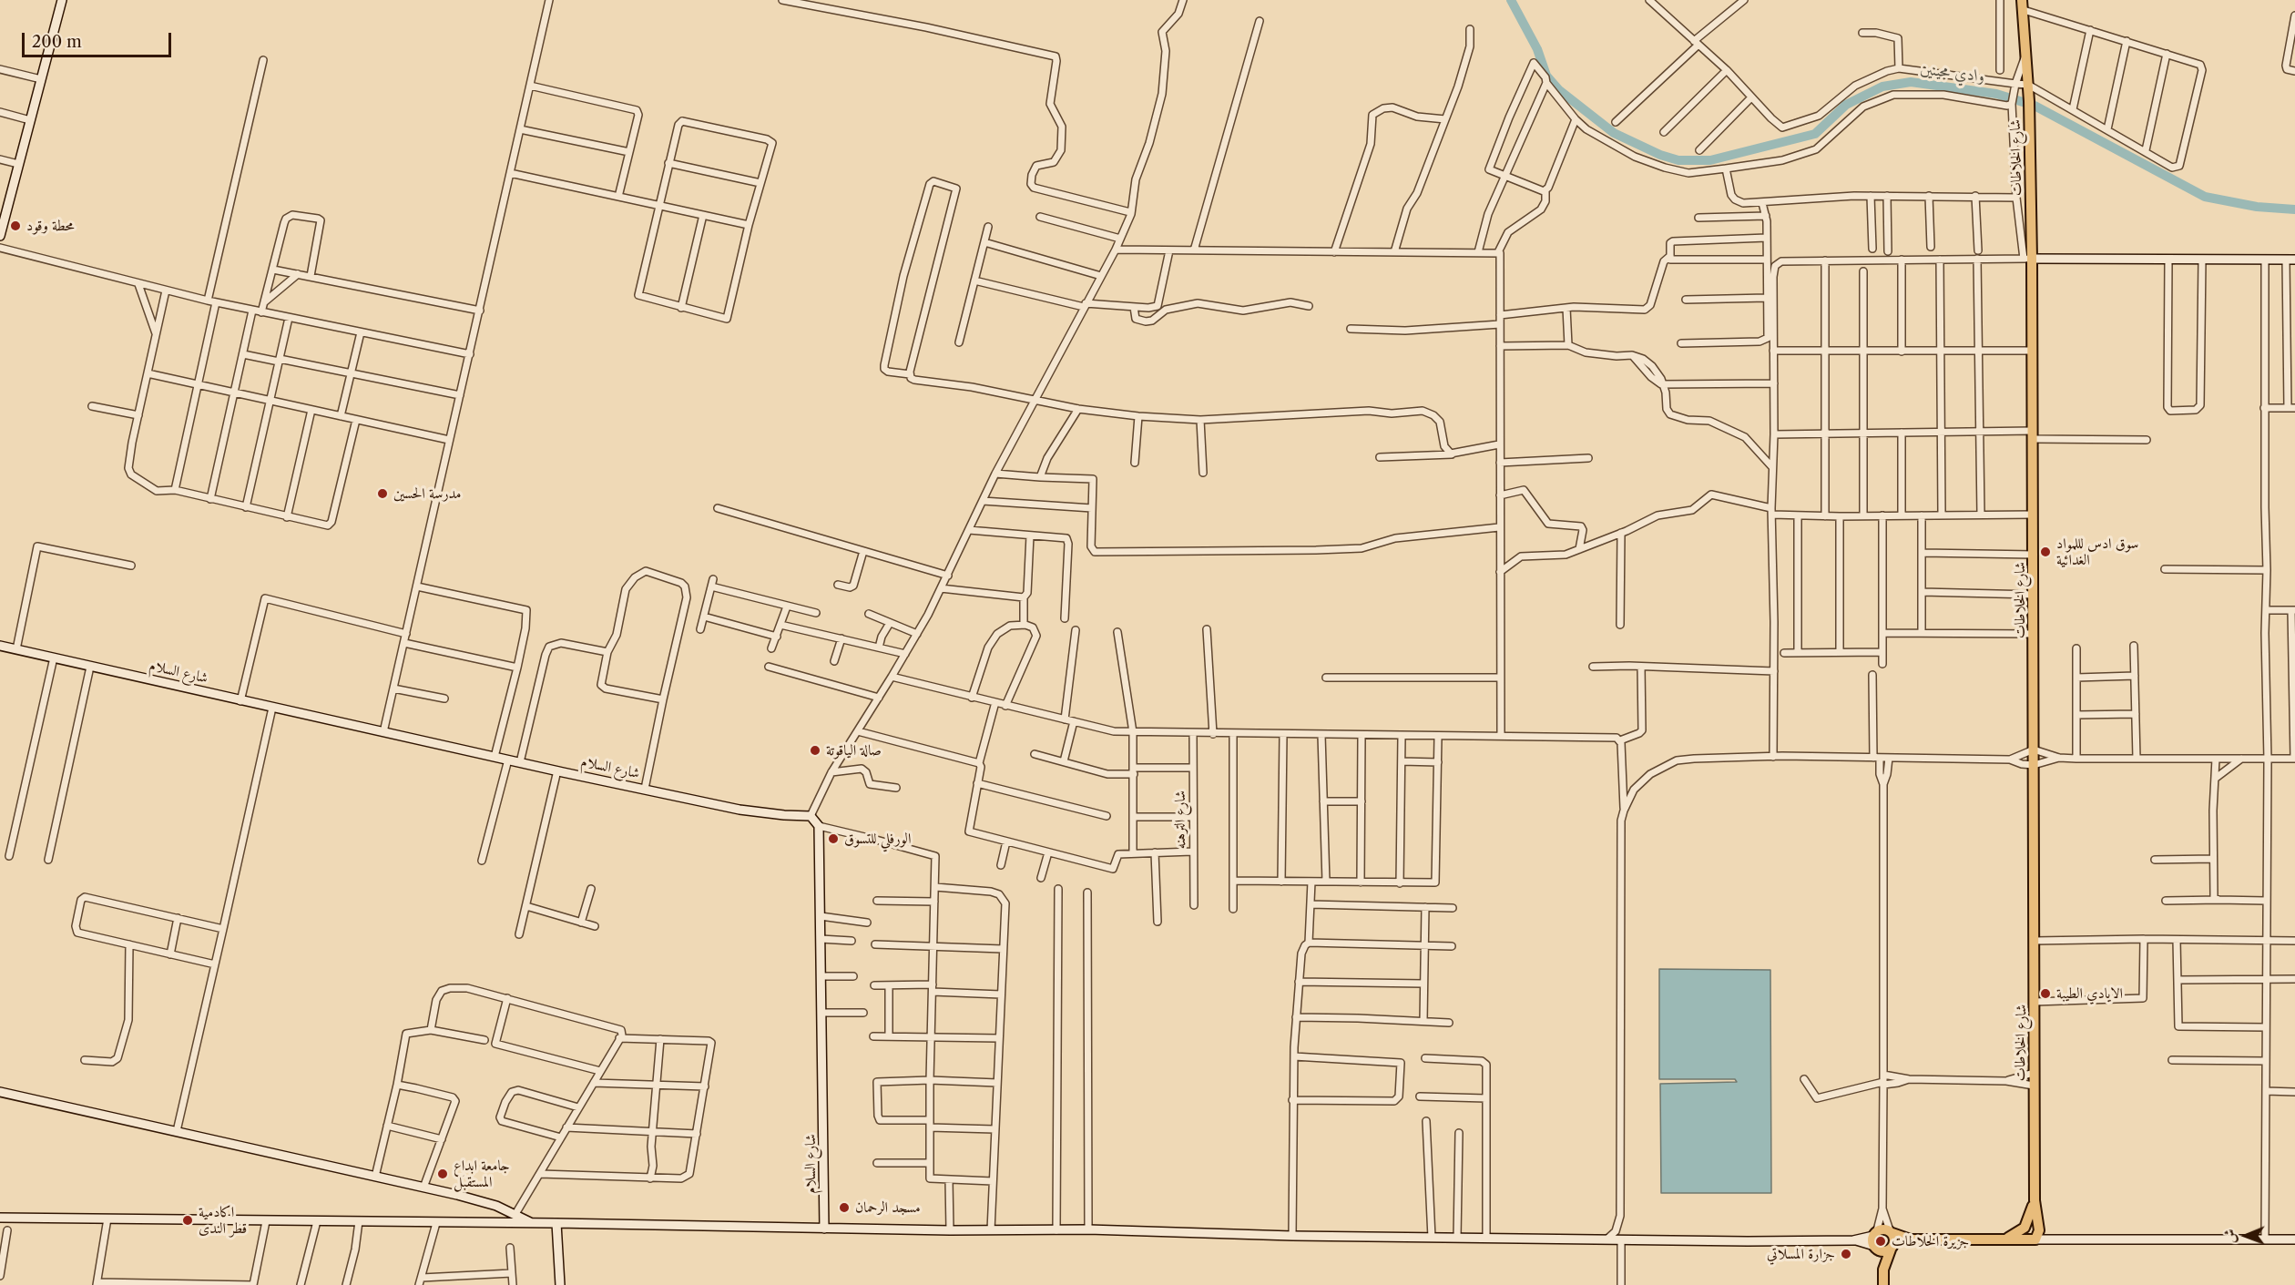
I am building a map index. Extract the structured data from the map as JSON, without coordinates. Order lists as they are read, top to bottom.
{
  "streets": {
    "main road": ["شارع الخلاطات", "شارع السلام"],
    "street": ["شارع الترهنه"]
  },
  "water": ["وادي مجينين"],
  "places": [
    "محطة وقود",
    "مدرسة الحسين",
    "سوق ادس لللمواد الغدائية",
    "صالة الياقوتة",
    "الورفلي للتسوق",
    "الايادي الطيبة",
    "جامعة ابداع المستقبل",
    "مسجد الرحمان",
    "اكادمية قطر الندى",
    "جزيرة الخلاطات",
    "جزارة المسلاتي"
  ],
  "scale_bar": "200 m",
  "north": "left"
}
